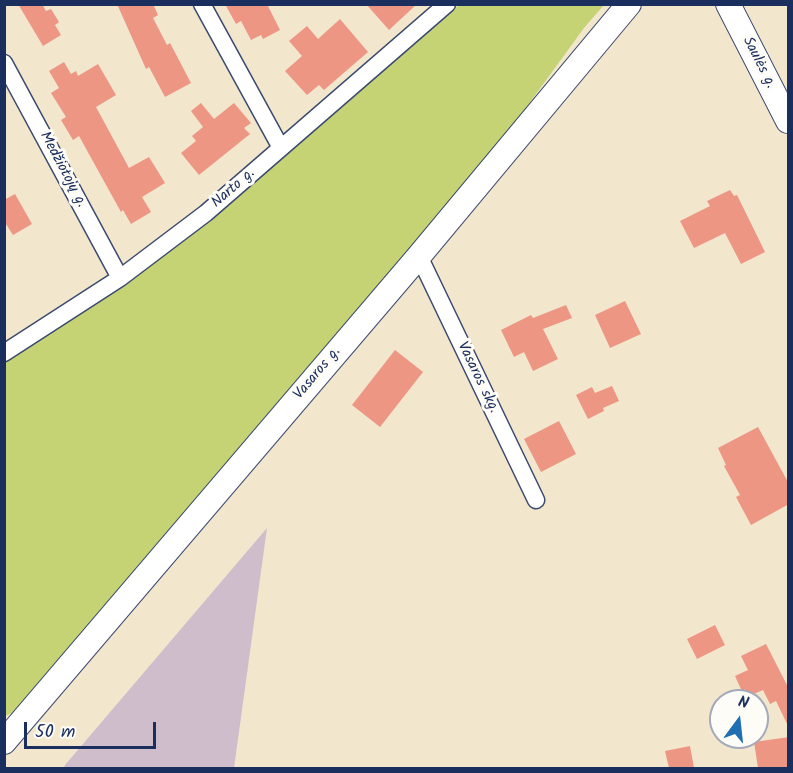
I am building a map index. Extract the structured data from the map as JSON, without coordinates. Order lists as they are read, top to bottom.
{
  "streets": {
    "street": [
      "Saulės g.",
      "Medžiotojų g.",
      "Narto g.",
      "Vasaros g.",
      "Vasaros skg."
    ]
  },
  "crossings": [
    ["Medžiotojų g.", "Narto g."],
    ["Vasaros g.", "Vasaros skg."]
  ],
  "scale_bar": "50 m",
  "north": "top"
}
